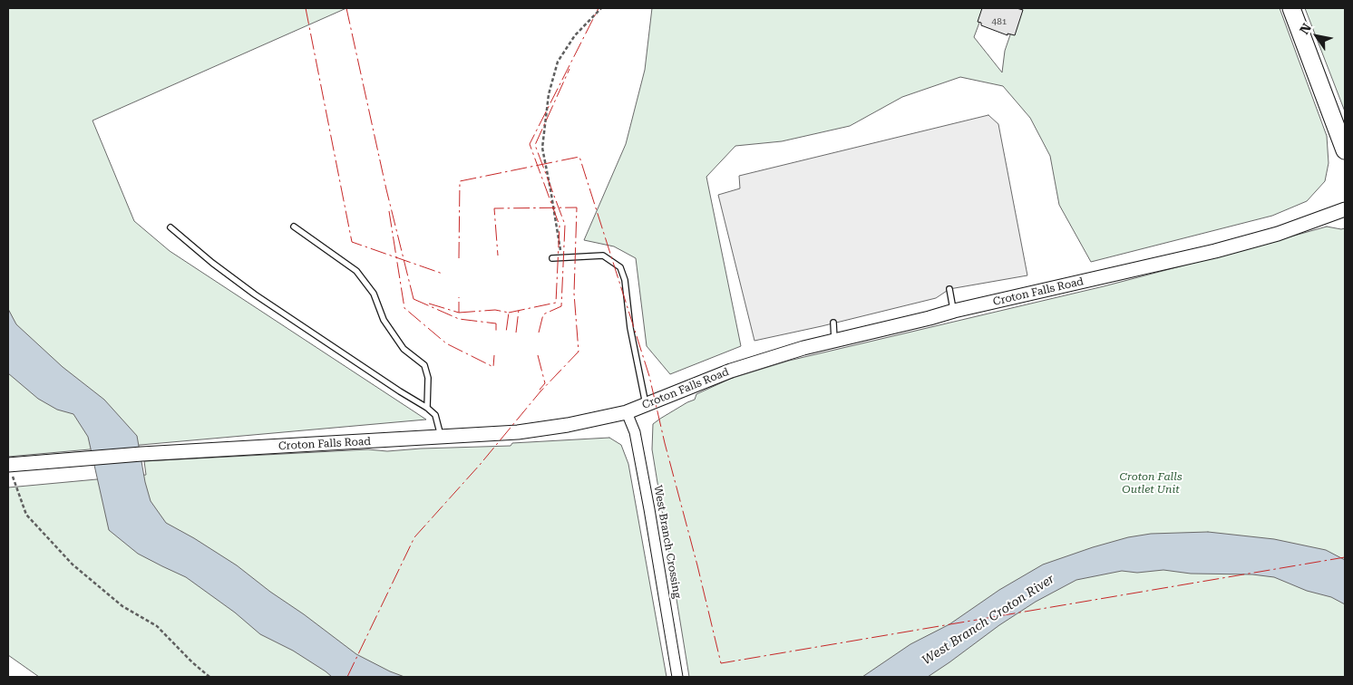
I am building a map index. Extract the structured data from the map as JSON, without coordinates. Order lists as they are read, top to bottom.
{
  "streets": {
    "street": ["Croton Falls Road", "West Branch Crossing"]
  },
  "crossings": [
    ["Croton Falls Road", "West Branch Crossing"]
  ],
  "water": ["West Branch Croton River"],
  "parks": ["Croton Falls Outlet Unit"],
  "house_numbers": ["481"],
  "north": "top left"
}
